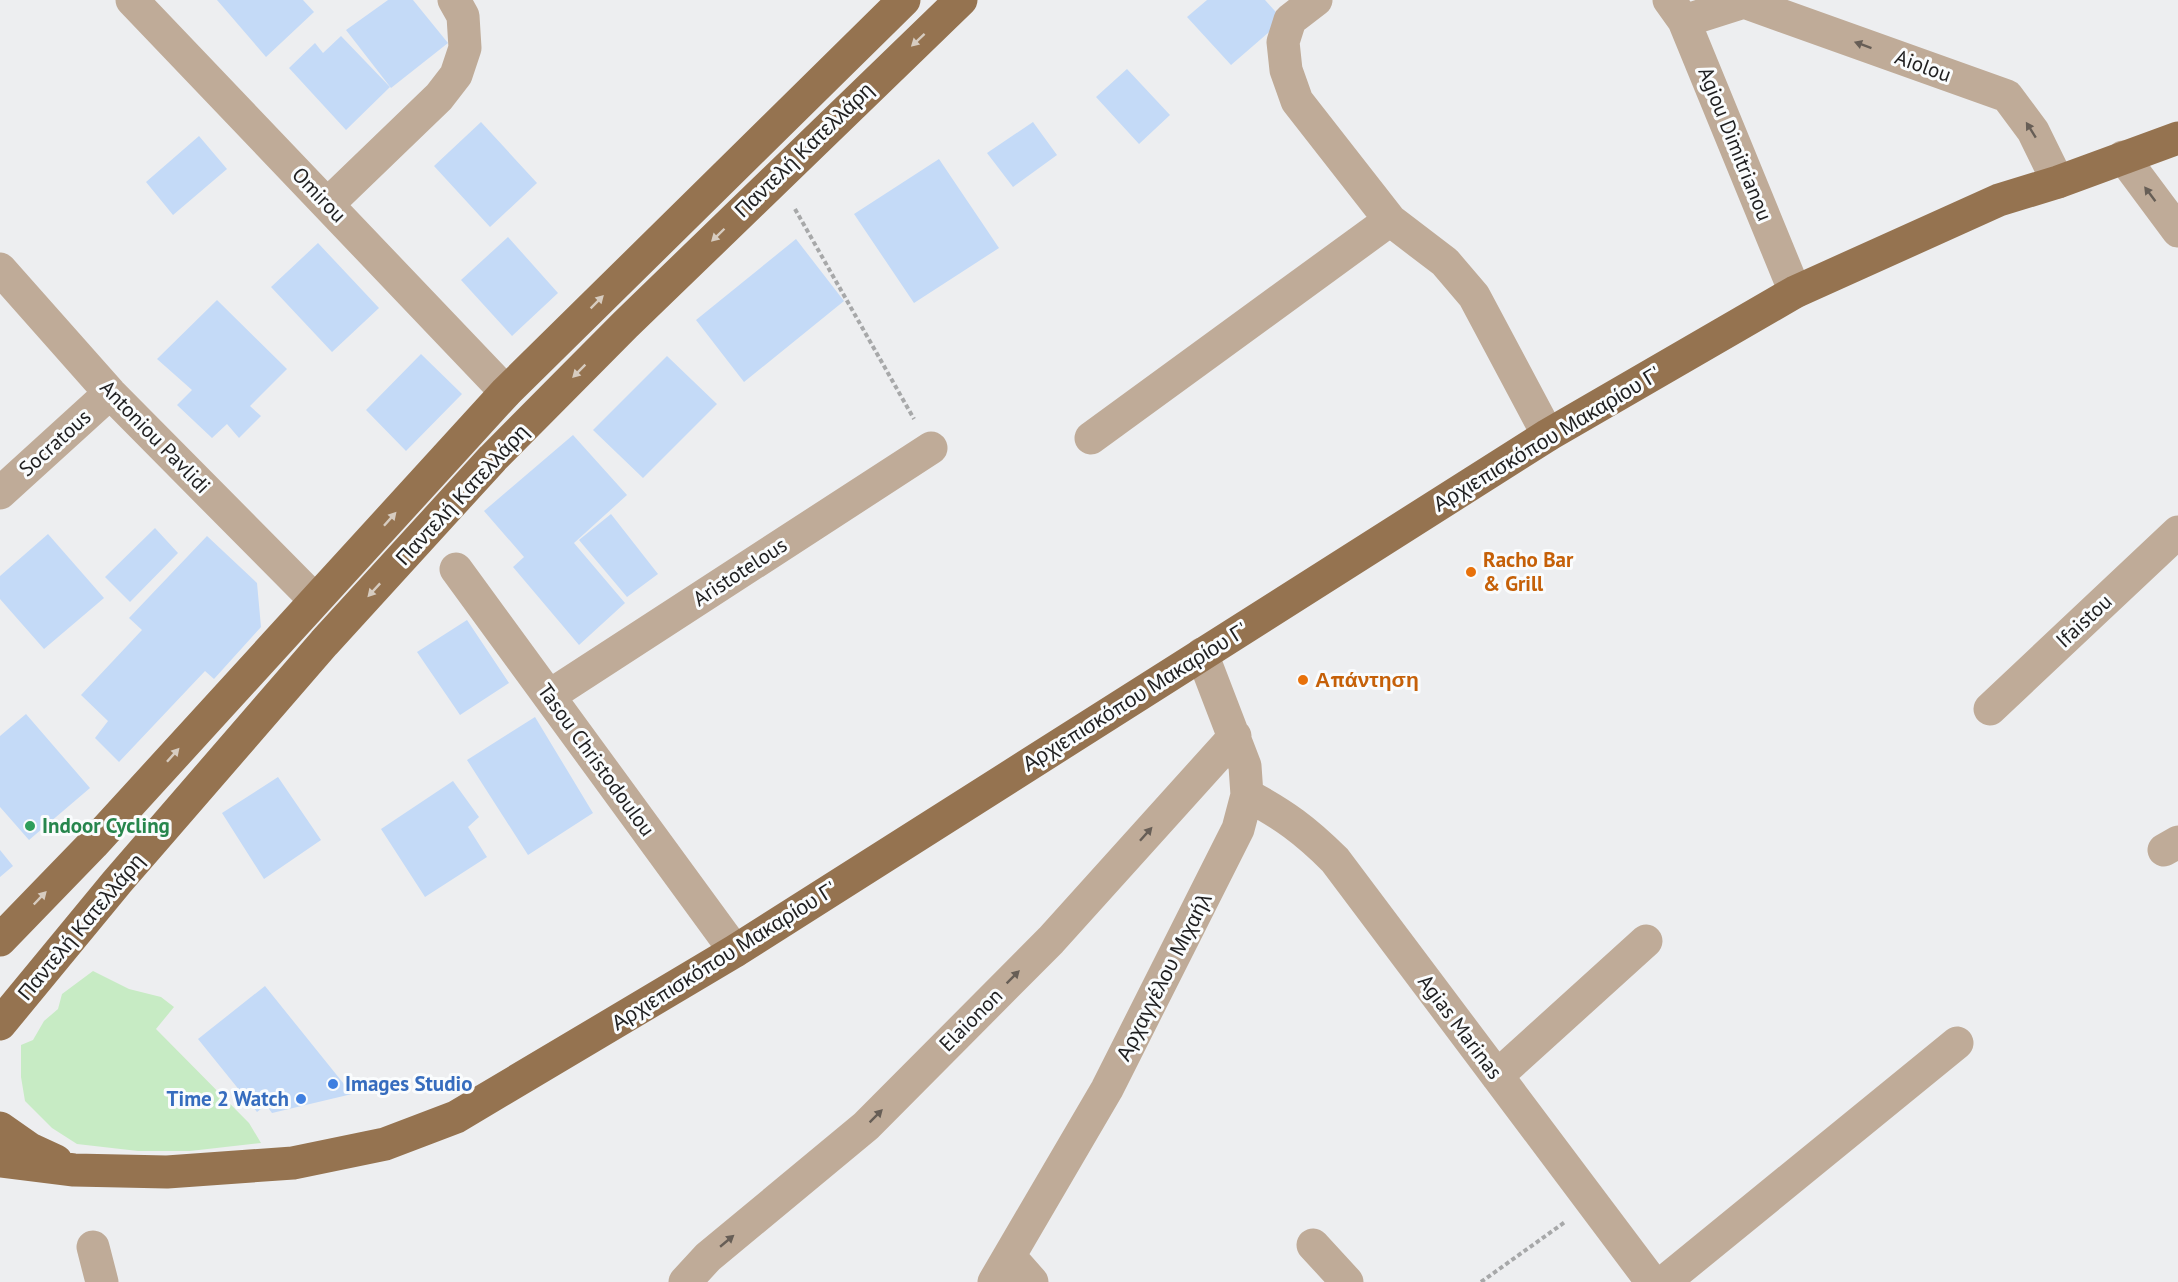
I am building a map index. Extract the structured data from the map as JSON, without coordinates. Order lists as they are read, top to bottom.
{
  "streets": {
    "main road": ["Παντελή Κατελλάρη", "Αρχιεπισκόπου Μακαρίου Γ'"],
    "street": [
      "Aiolou",
      "Agiou Dimitrianou",
      "Omirou",
      "Antoniou Pavlidi",
      "Socratous",
      "Aristotelous",
      "Ifaistou",
      "Tasou Christodoulou",
      "Αρχαγγέλου Μιχαήλ",
      "Elaionon",
      "Agias Marinas"
    ]
  },
  "crossings": [
    ["Aiolou", "Αρχιεπισκόπου Μακαρίου Γ'"],
    ["Agiou Dimitrianou", "Αρχιεπισκόπου Μακαρίου Γ'"],
    ["Παντελή Κατελλάρη", "Omirou"],
    ["Παντελή Κατελλάρη", "Antoniou Pavlidi"],
    ["Antoniou Pavlidi", "Socratous"],
    ["Αρχιεπισκόπου Μακαρίου Γ'", "Tasou Christodoulou"],
    ["Αρχιεπισκόπου Μακαρίου Γ'", "Αρχαγγέλου Μιχαήλ"],
    ["Aristotelous", "Tasou Christodoulou"],
    ["Αρχαγγέλου Μιχαήλ", "Elaionon"],
    ["Αρχαγγέλου Μιχαήλ", "Agias Marinas"]
  ],
  "one_way": ["Aiolou", "Elaionon"],
  "places": [
    "Racho Bar & Grill",
    "Απάντηση",
    "Indoor Cycling",
    "Images Studio",
    "Time 2 Watch"
  ]
}
